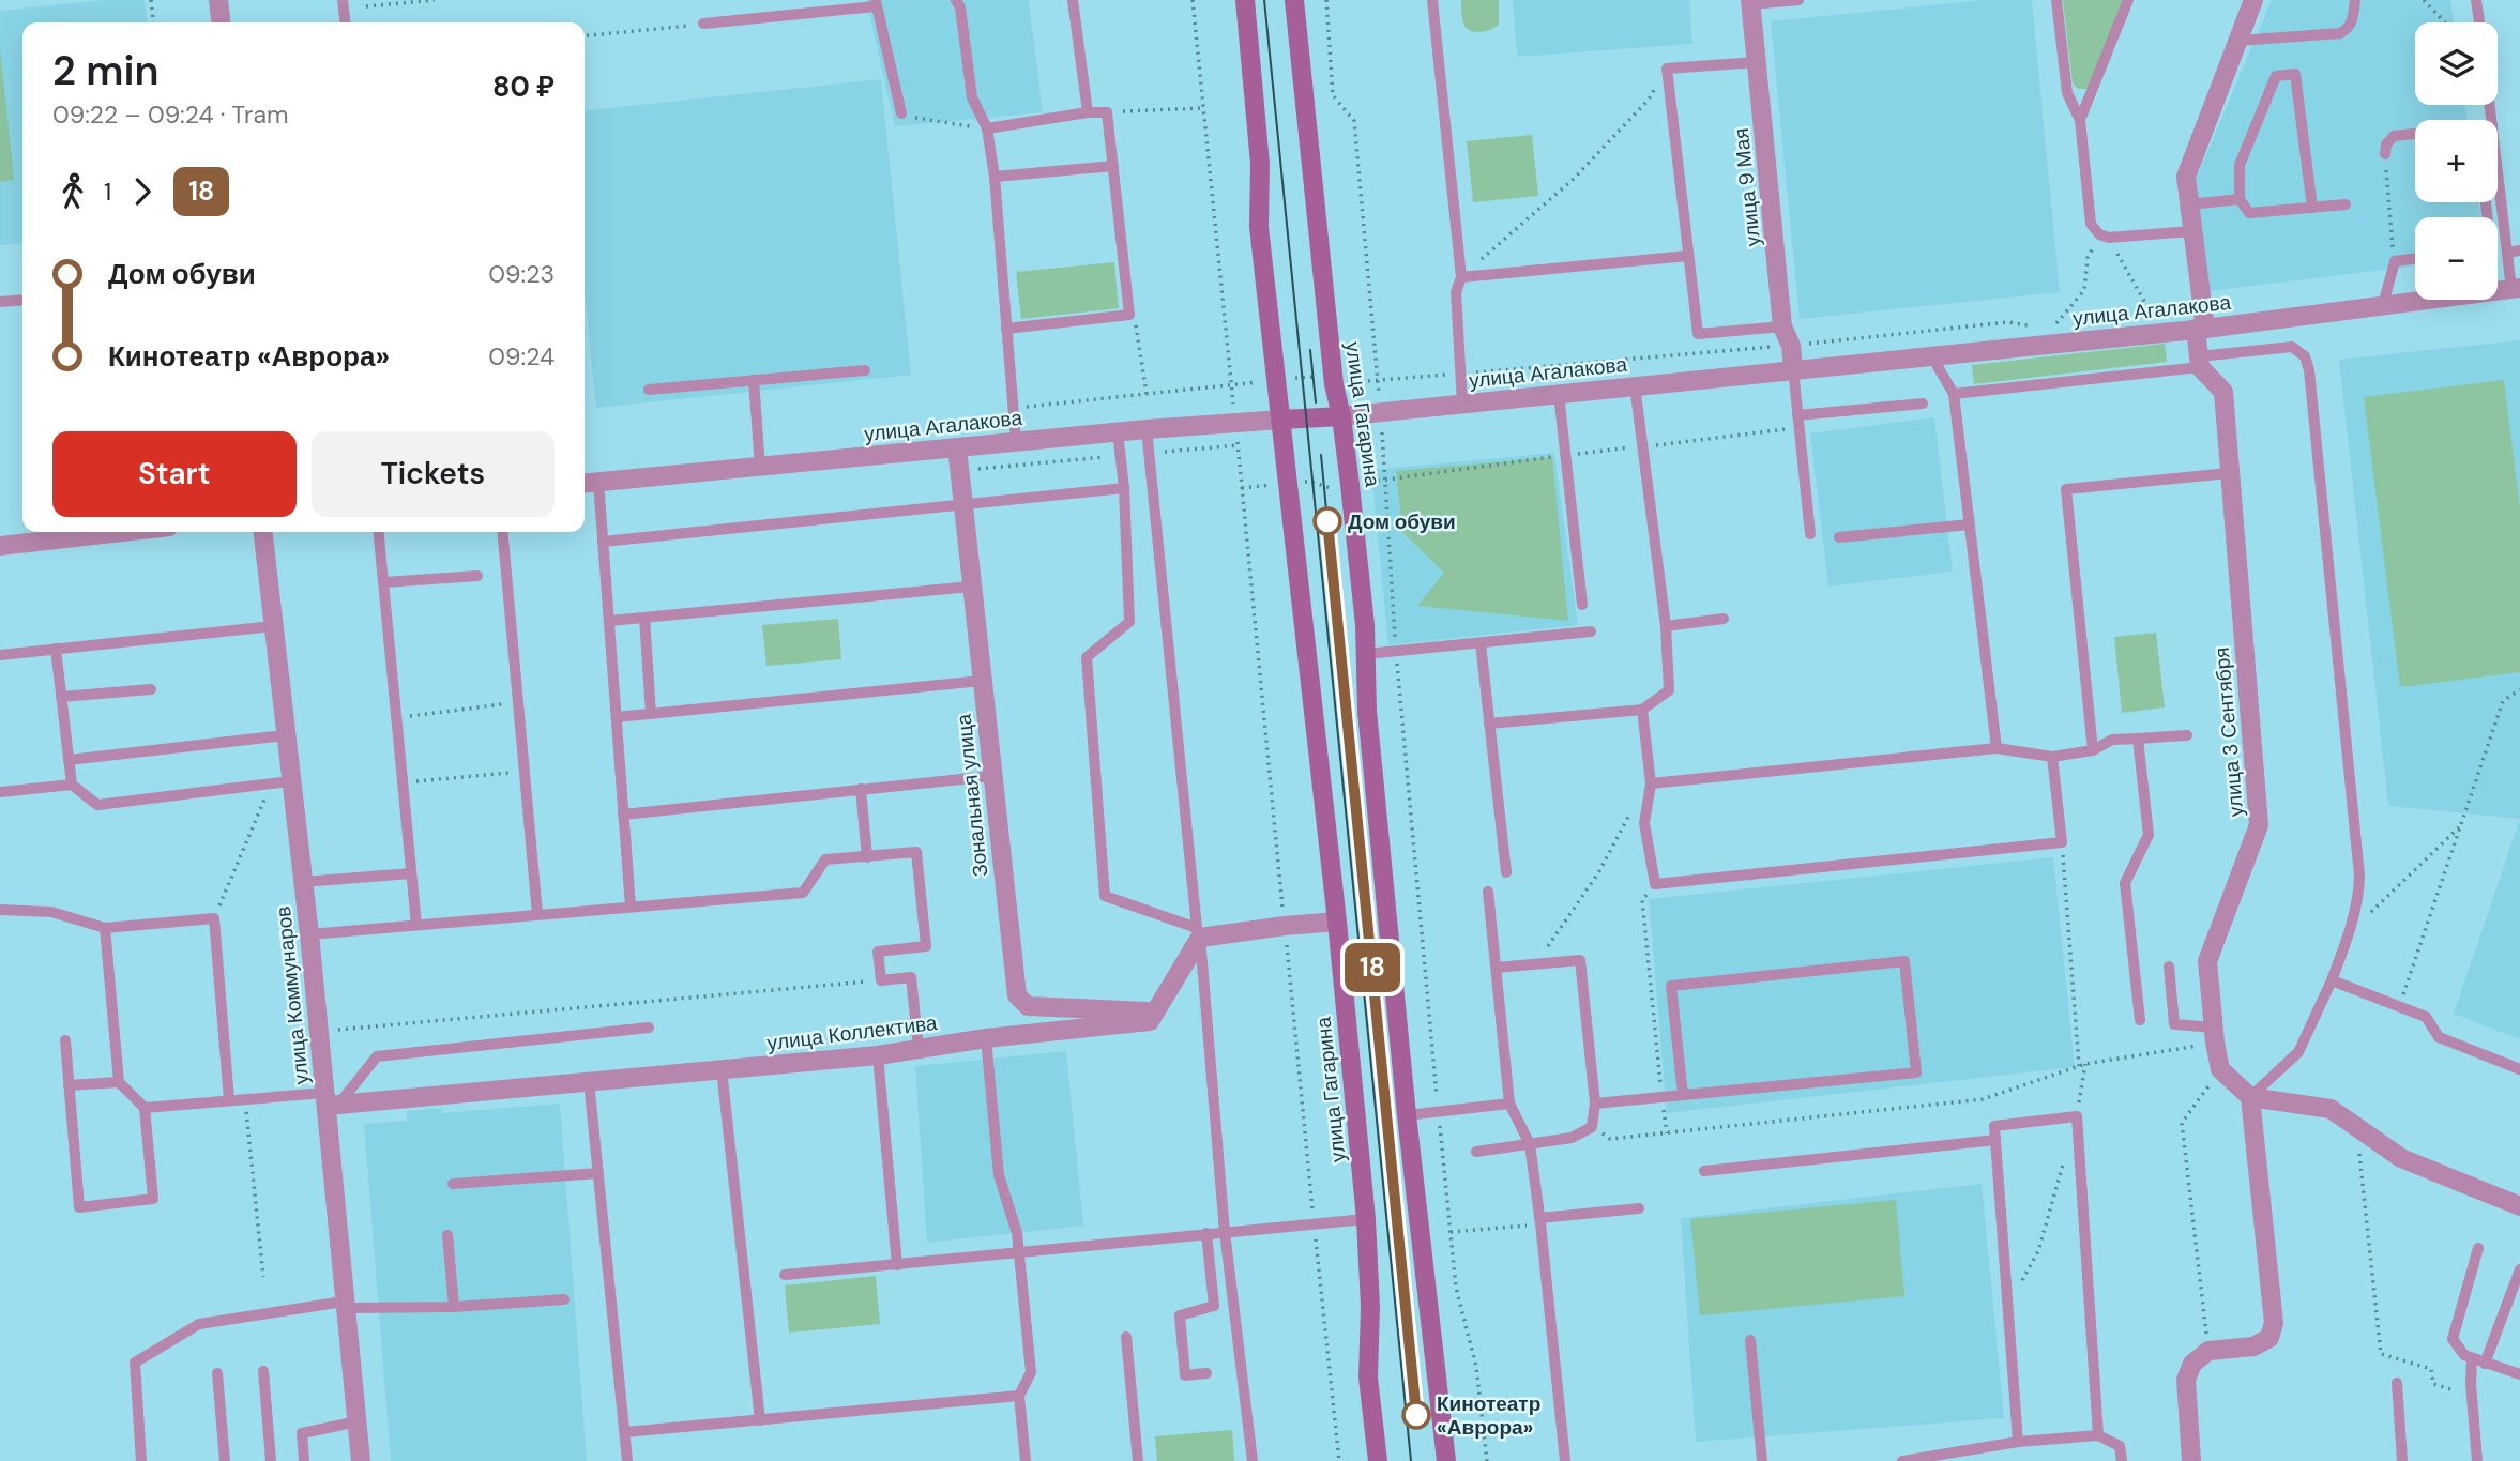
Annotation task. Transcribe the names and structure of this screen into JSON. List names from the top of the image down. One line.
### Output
{"streets":{"main road":["улица Агалакова","улица Гагарина"],"street":["улица 9 Мая","улица 3 Сентября","Зональная улица","улица Коммунаров","улица Коллектива"]},"crossings":[["улица 9 Мая","улица Агалакова"],["улица Агалакова","улица Гагарина"],["улица Агалакова","Зональная улица"],["Зональная улица","улица Коллектива"],["улица Коммунаров","улица Коллектива"]],"places":["Дом обуви","Кинотеатр «Аврора»"],"lines":["tram line 18"],"page":{"on_map":"18","map_buttons":["+","−"],"heading":["2 min","09:22 – 09:24 · Tram","80 ₽"],"legs":["1","18"],"list":[{"name":"Дом обуви","value":"09:23"},{"name":"Кинотеатр «Аврора»","value":"09:24"}],"buttons":["Start","Tickets"]}}
